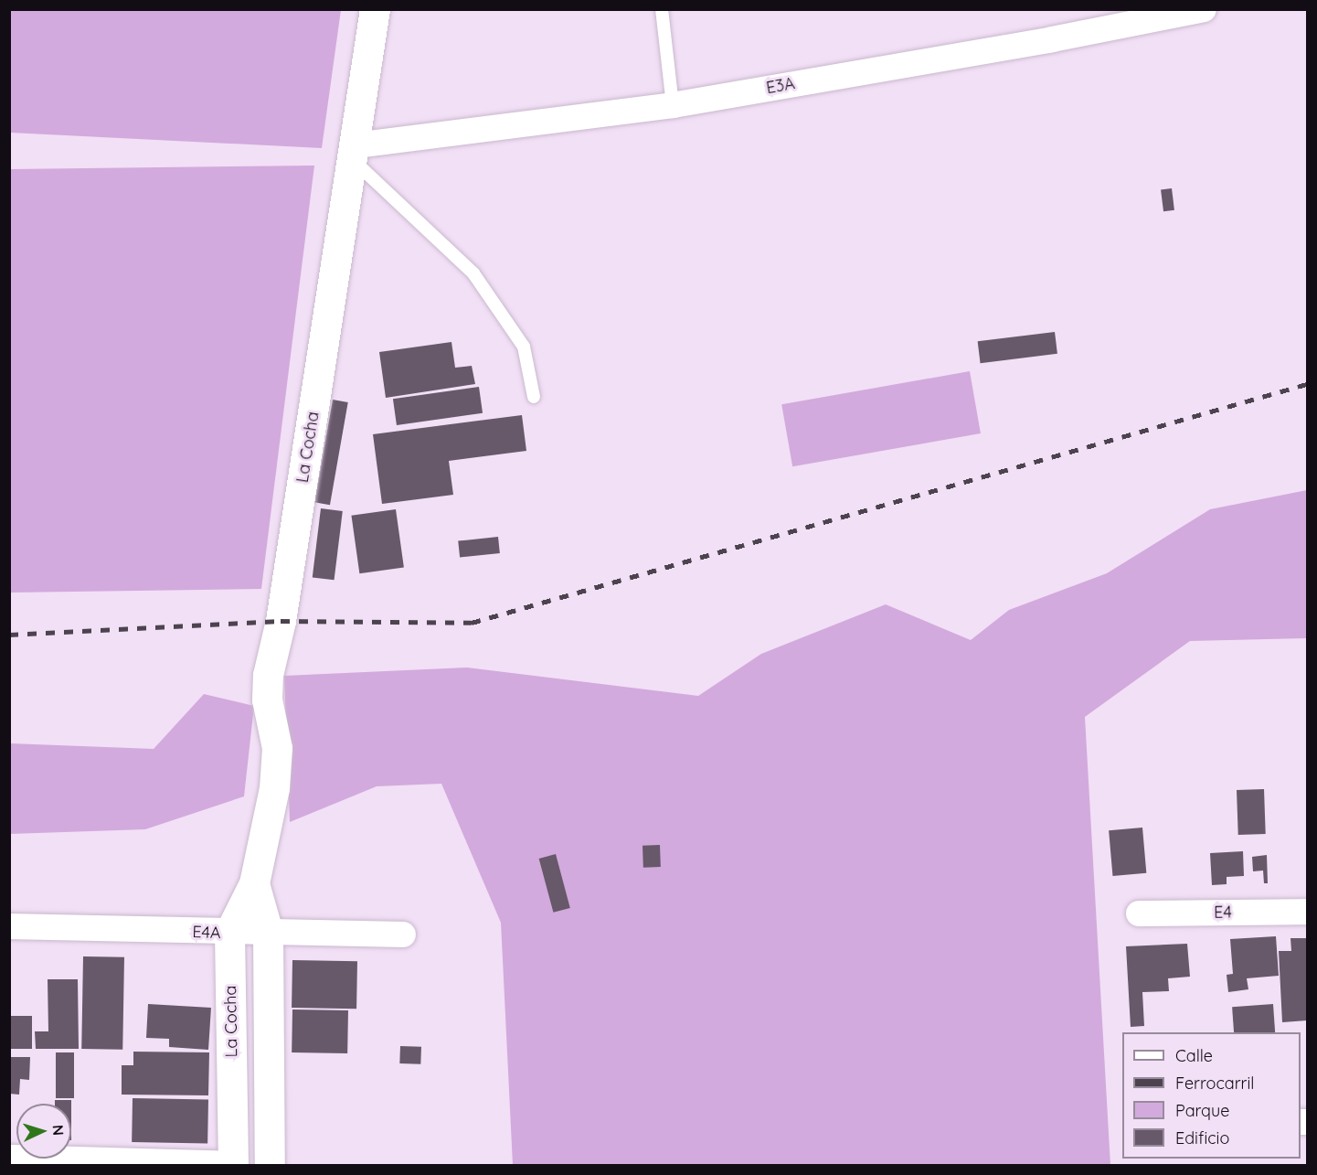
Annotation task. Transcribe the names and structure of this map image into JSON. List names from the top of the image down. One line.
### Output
{"streets":{"street":["E3A","La Cocha","E4","E4A"]},"crossings":[["E3A","La Cocha"],["La Cocha","E4A"]],"legend":["Calle","Ferrocarril","Parque","Edificio"],"north":"right"}
